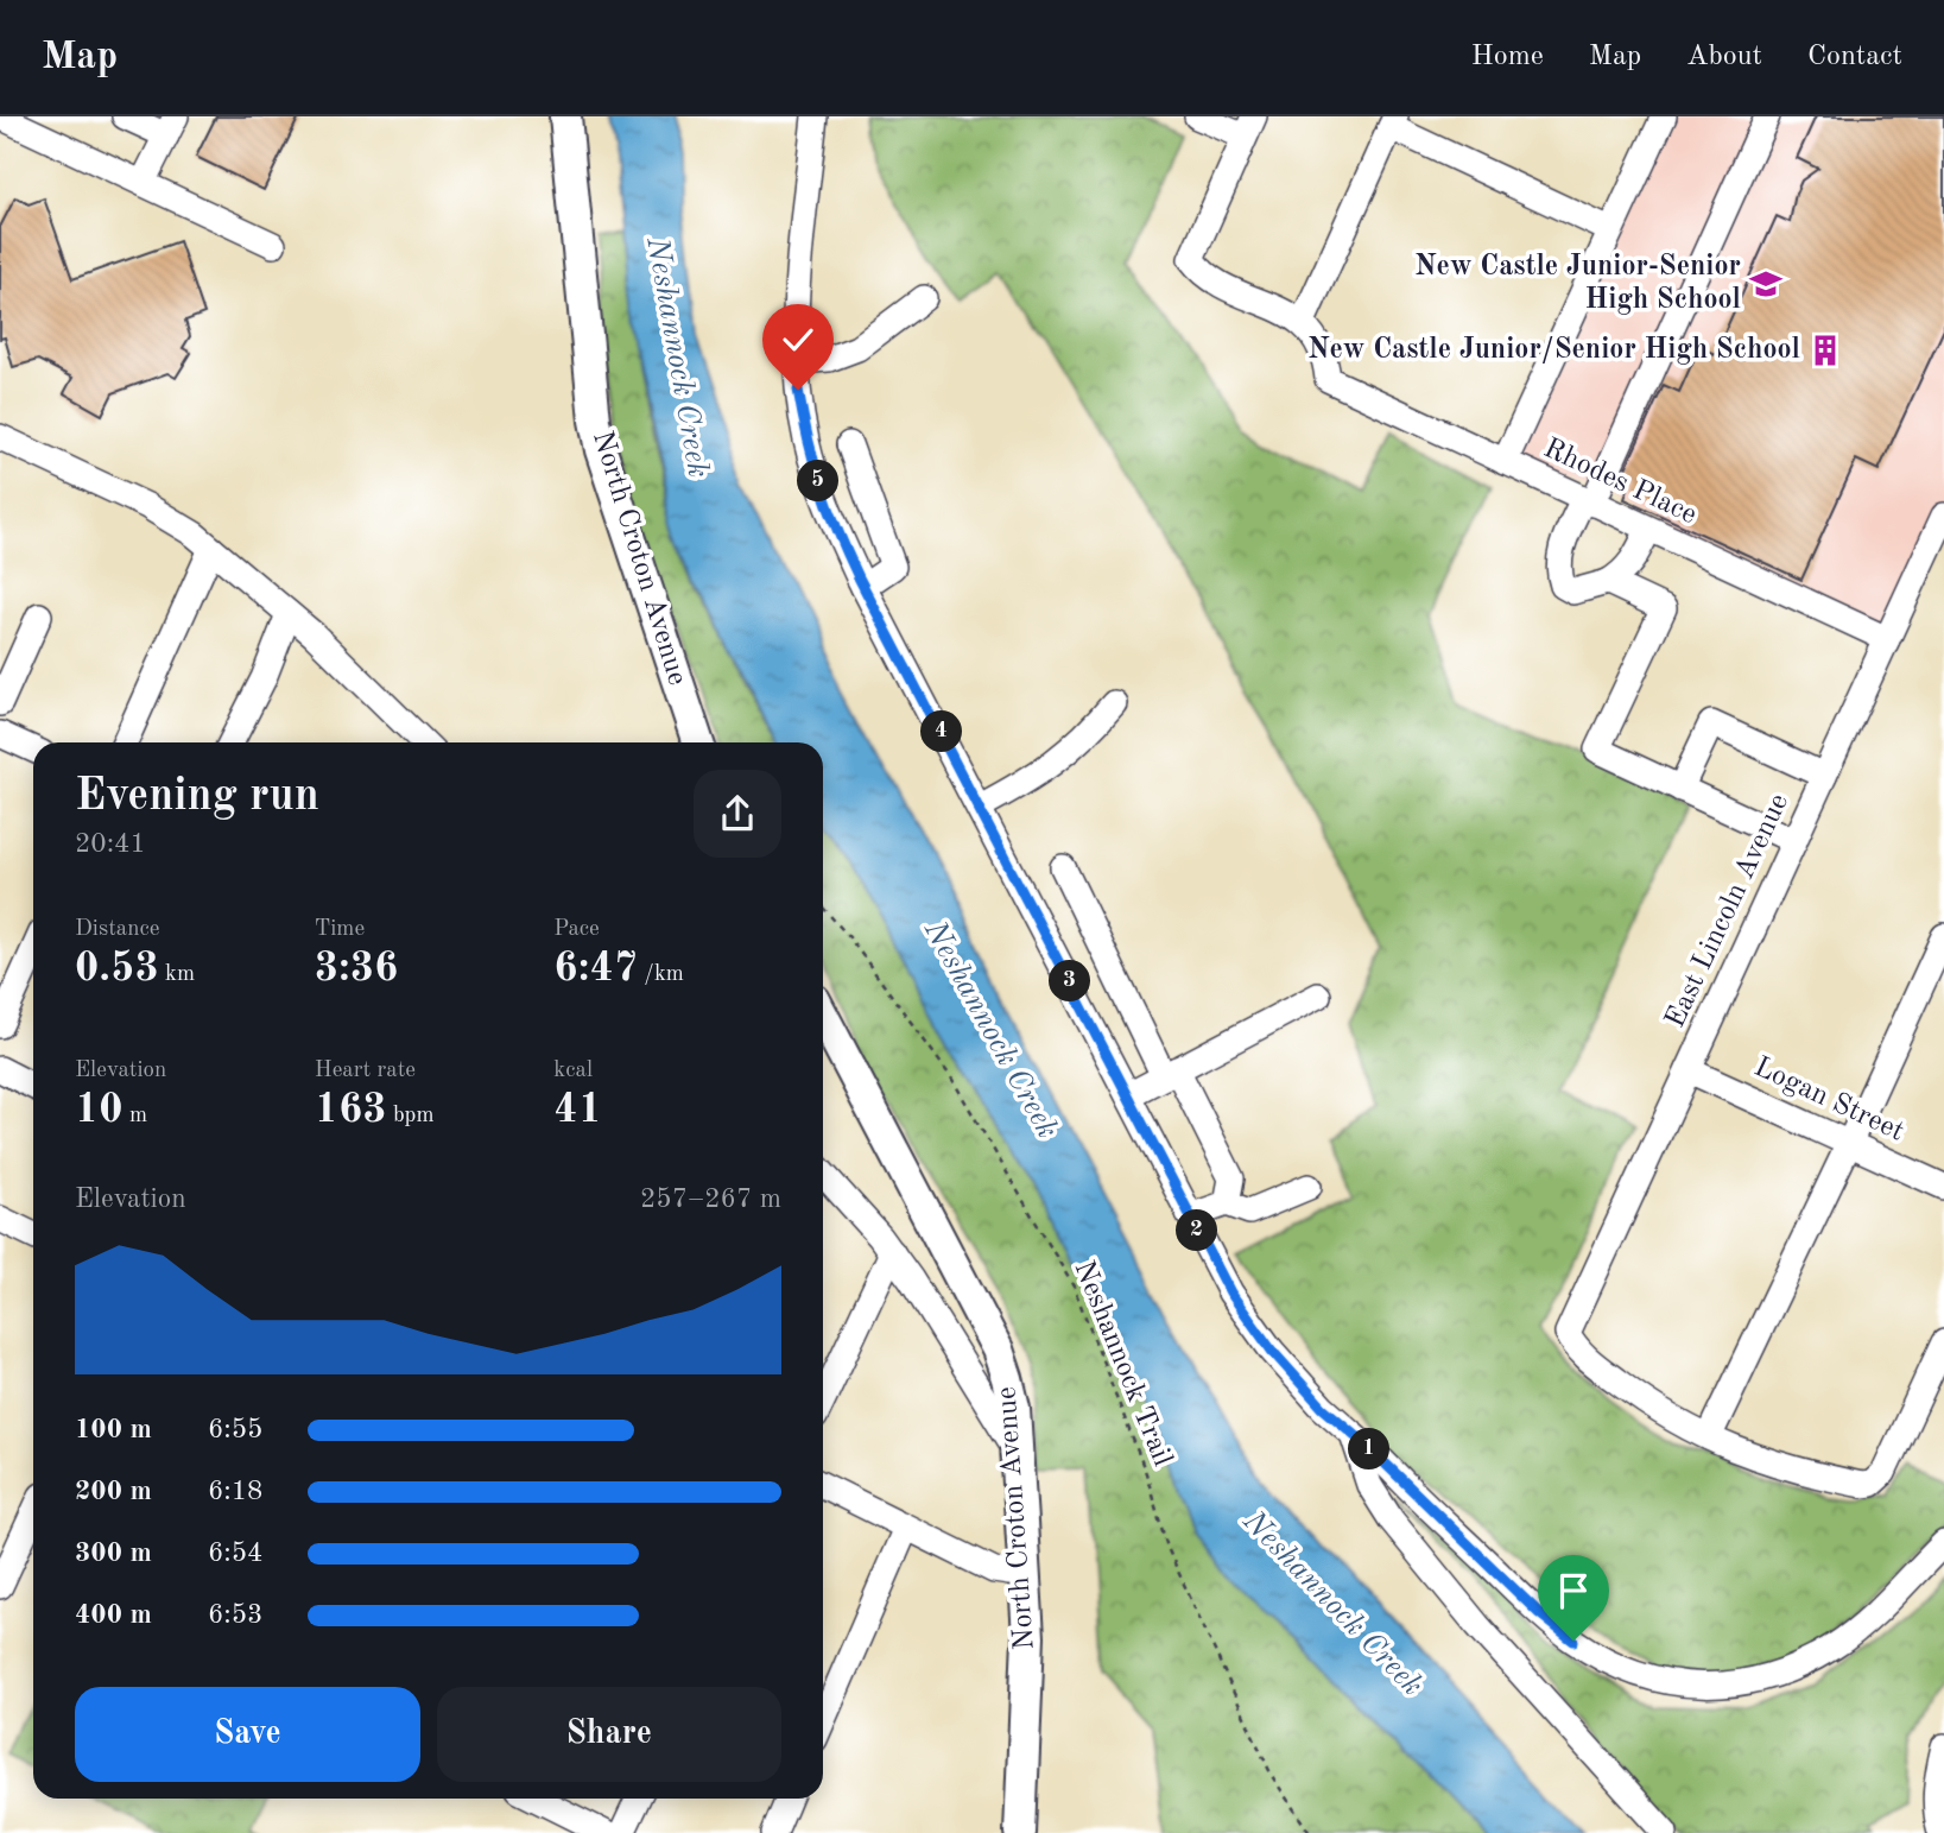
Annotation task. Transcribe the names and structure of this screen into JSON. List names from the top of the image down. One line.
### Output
{"streets":{"main road":["North Croton Avenue"],"street":["Rhodes Place","East Lincoln Avenue","Logan Street"],"path":["Neshannock Trail"]},"crossings":[["Rhodes Place","East Lincoln Avenue"],["East Lincoln Avenue","Logan Street"]],"water":["Neshannock Creek"],"places":{"school or university":["New Castle Junior-Senior High School"],"building":["New Castle Junior/Senior High School"]},"page":{"header":"Map","nav":["Home","Map","About","Contact"],"pins":["5","4","3","2","1"],"heading":["Evening run","20:41"],"stats":[["Distance","0.53 km"],["Time","3:36"],["Pace","6:47 /km"],["Elevation","10 m"],["Heart rate","163 bpm"],["kcal","41"]],"chart":["Elevation","257–267 m"],"list":[{"name":"100 m","note":"6:55"},{"name":"200 m","note":"6:18"},{"name":"300 m","note":"6:54"},{"name":"400 m","note":"6:53"}],"buttons":["Save","Share"]}}
